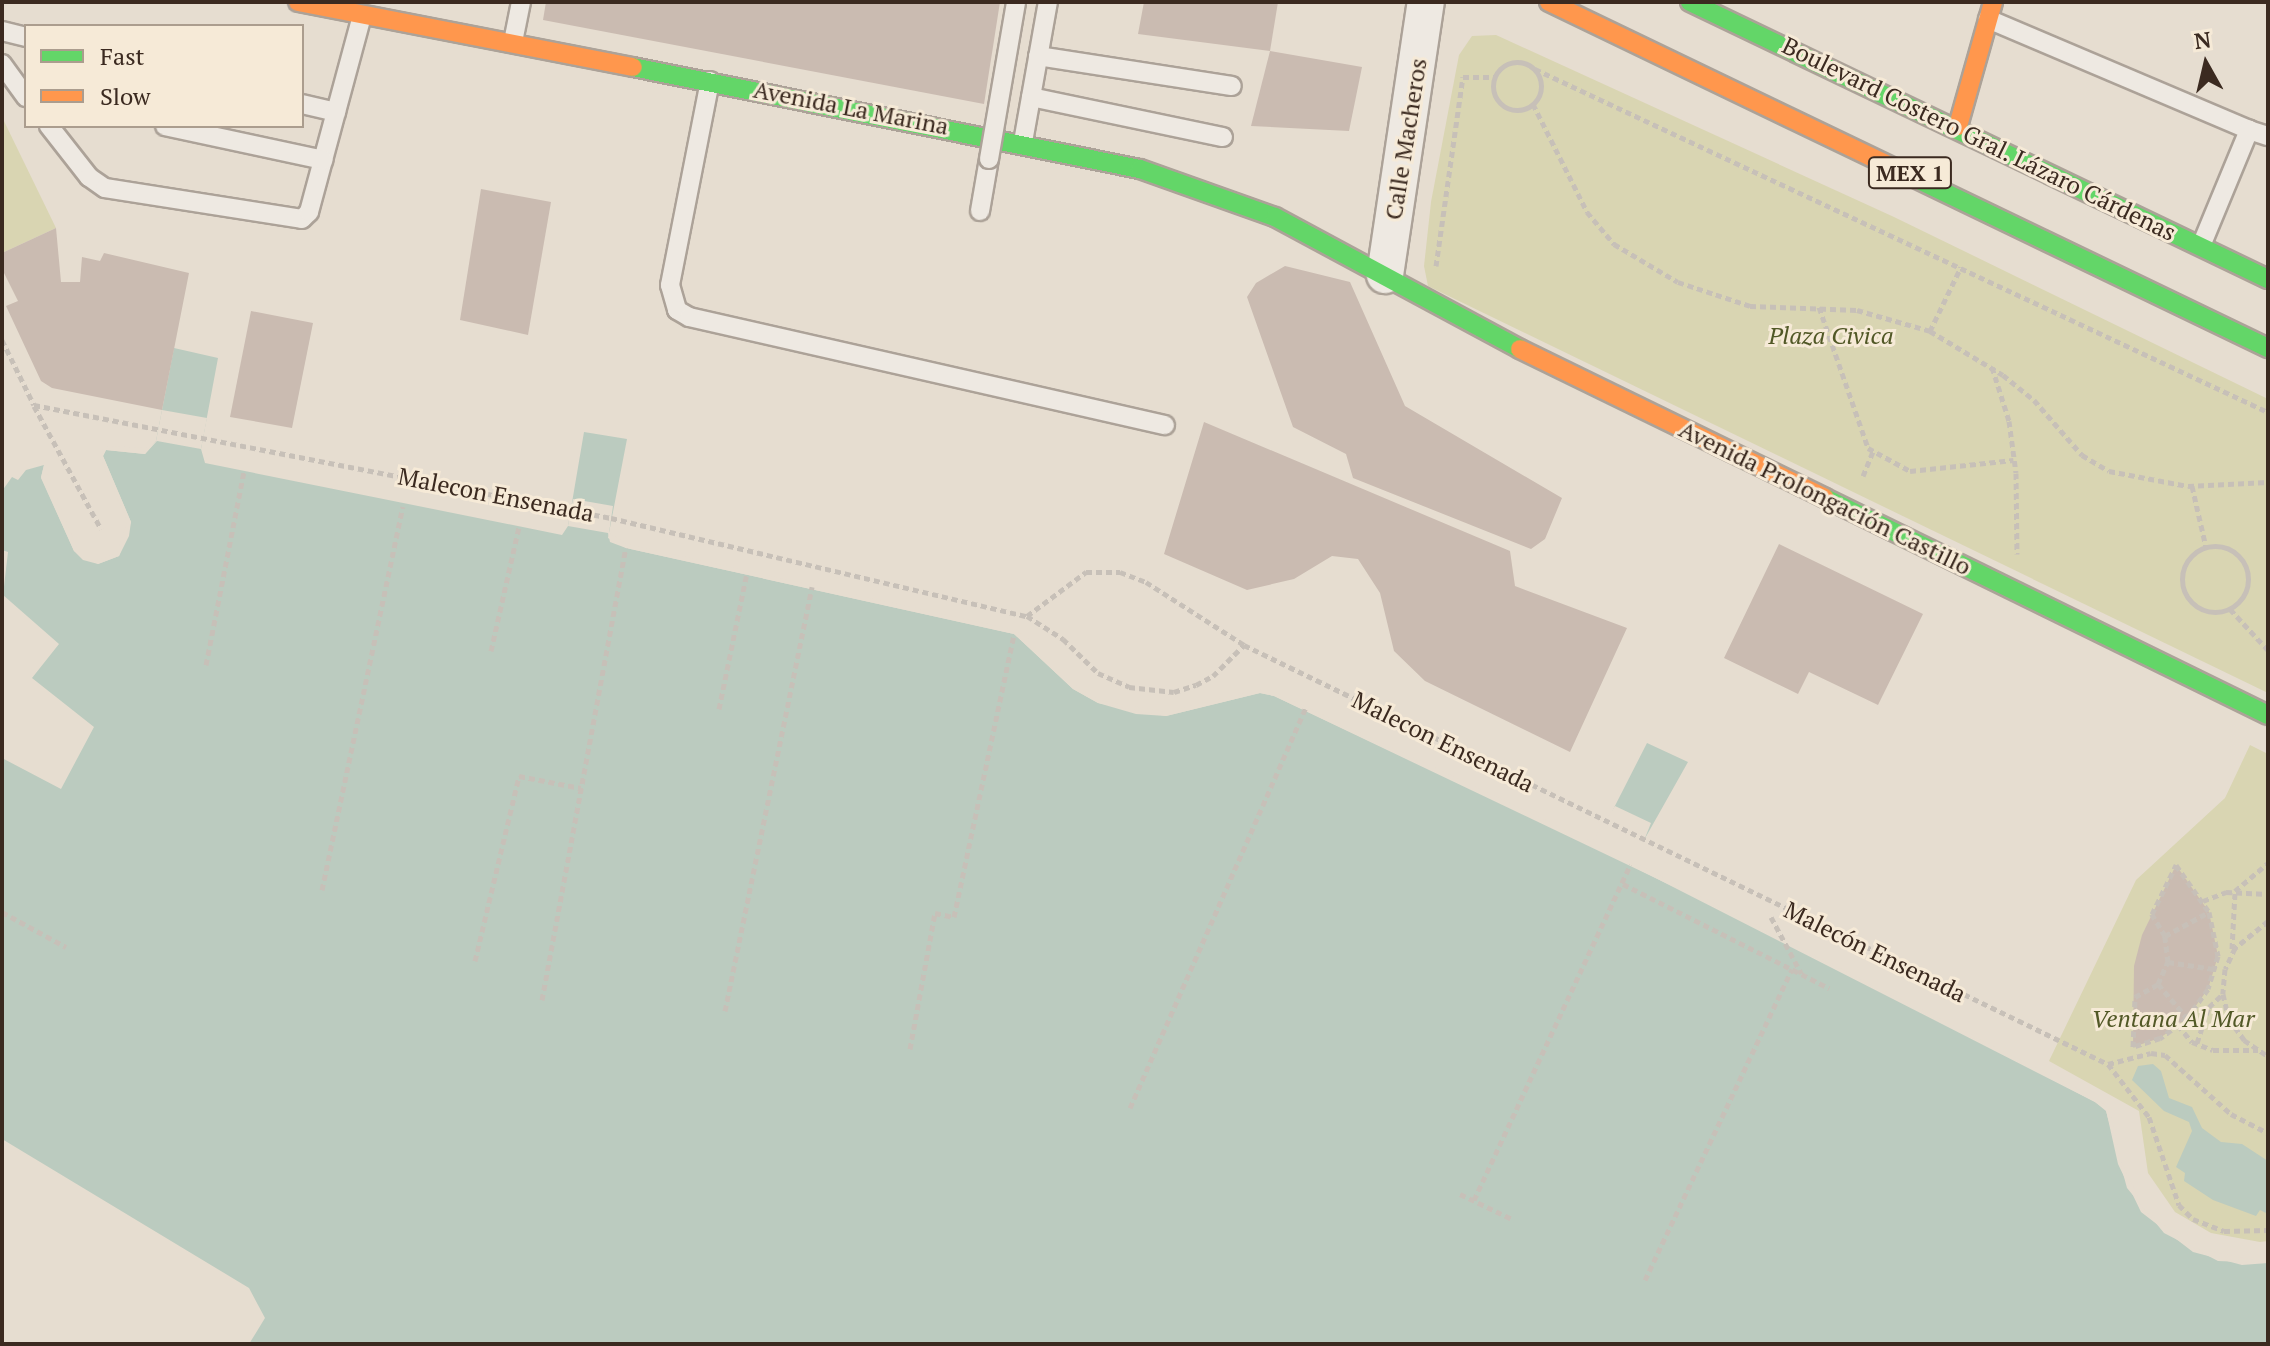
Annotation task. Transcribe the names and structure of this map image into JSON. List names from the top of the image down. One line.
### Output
{"streets":{"main road":["Avenida La Marina","Boulevard Costero Gral. Lázaro Cárdenas","MEX 1","Avenida Prolongación Castillo"],"street":["Calle Macheros"],"path":["Malecon Ensenada","Malecón Ensenada"]},"crossings":[["Avenida La Marina","Calle Macheros"],["Avenida La Marina","Avenida Prolongación Castillo"],["Calle Macheros","Avenida Prolongación Castillo"],["Malecon Ensenada","Malecón Ensenada"]],"parks":["Plaza Civica","Ventana Al Mar"],"legend":["Fast","Slow"],"north":"top"}
